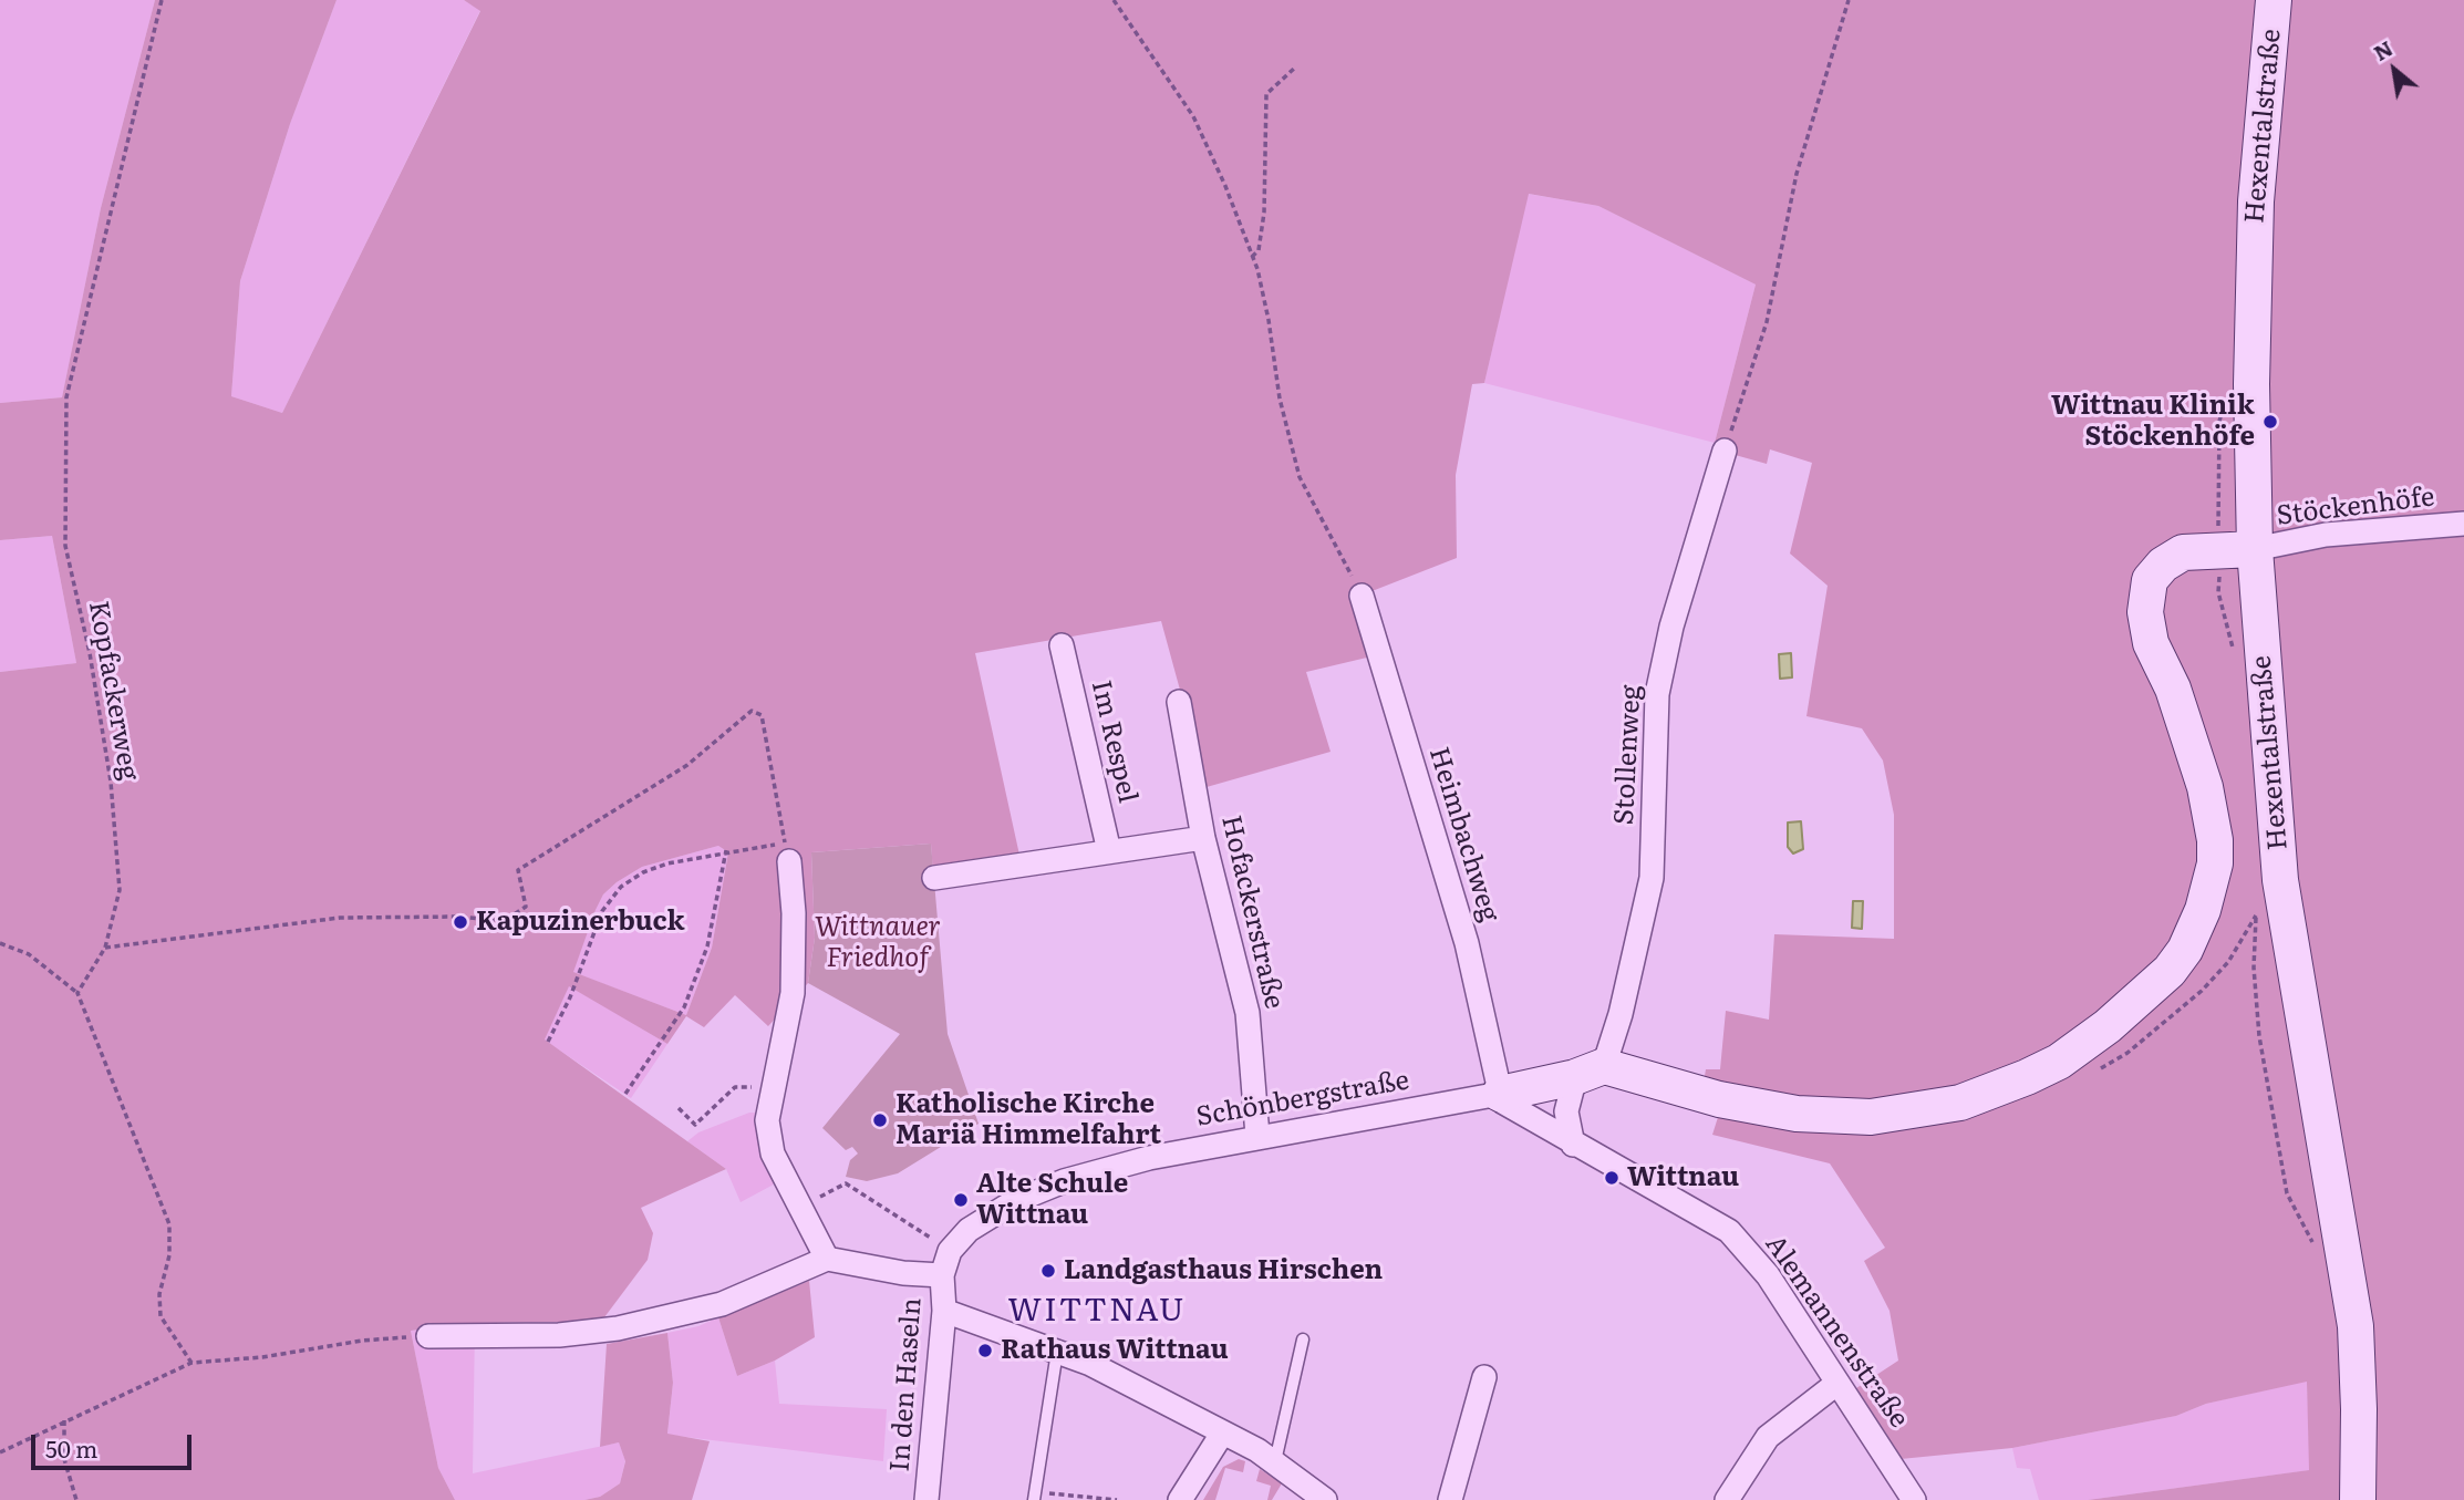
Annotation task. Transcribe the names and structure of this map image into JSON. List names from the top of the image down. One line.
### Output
{"streets":{"main road":["Hexentalstraße"],"street":["Stöckenhöfe","Im Respel","Stollenweg","Heimbachweg","Hofackerstraße","Schönbergstraße","Alemannenstraße","In den Haseln"],"path":["Kopfackerweg"]},"crossings":[["Hexentalstraße","Stöckenhöfe"],["Heimbachweg","Schönbergstraße"],["Heimbachweg","Alemannenstraße"],["Hofackerstraße","Schönbergstraße"],["Schönbergstraße","Alemannenstraße"],["Schönbergstraße","In den Haseln"]],"districts":["WITTNAU"],"parks":["Wittnauer Friedhof"],"places":["Wittnau Klinik Stöckenhöfe","Kapuzinerbuck","Katholische Kirche Mariä Himmelfahrt","Wittnau","Alte Schule Wittnau","Landgasthaus Hirschen","Rathaus Wittnau"],"scale_bar":"50 m","north":"top left"}
